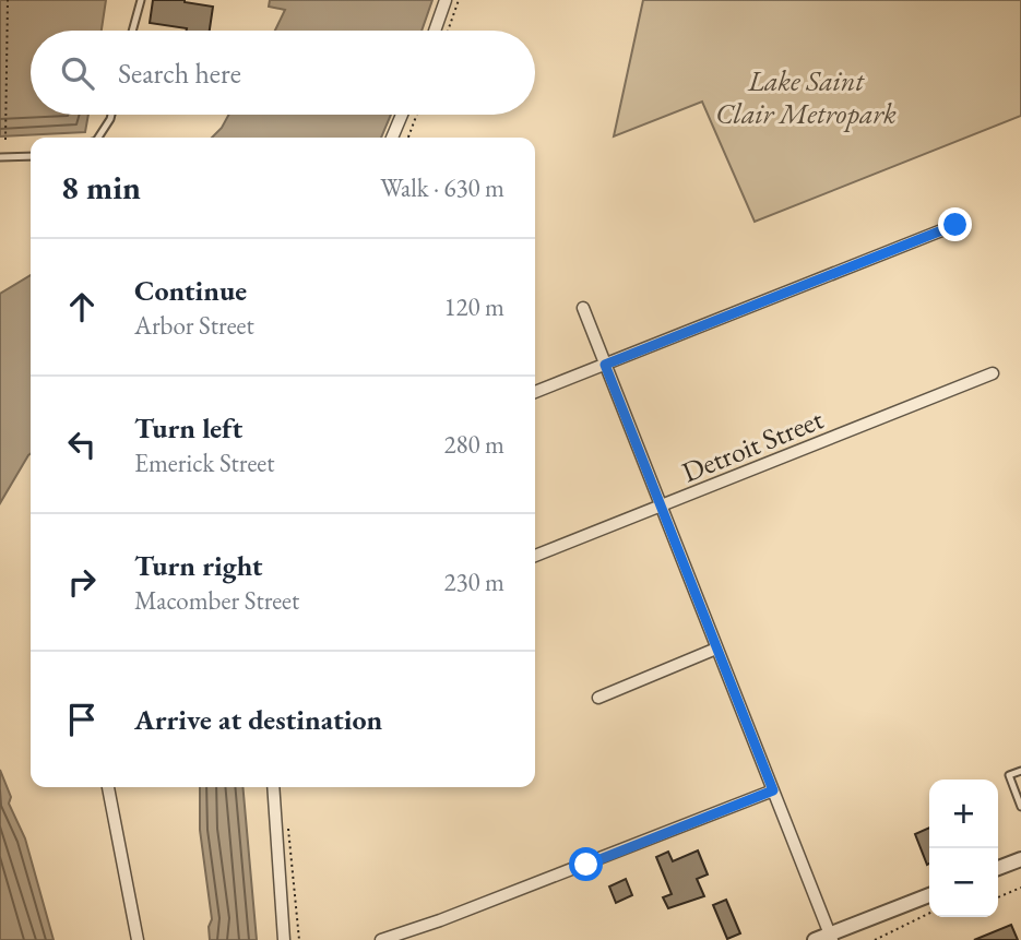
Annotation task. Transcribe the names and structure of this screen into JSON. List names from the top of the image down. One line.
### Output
{"streets":{"street":["Detroit Street"]},"parks":["Lake Saint Clair Metropark"],"page":{"search":"Search here","heading":["8 min","Walk · 630 m"],"list":[["Continue","Arbor Street","120 m"],["Turn left","Emerick Street","280 m"],["Turn right","Macomber Street","230 m"],"Arrive at destination"],"map_buttons":["+","−"]}}
